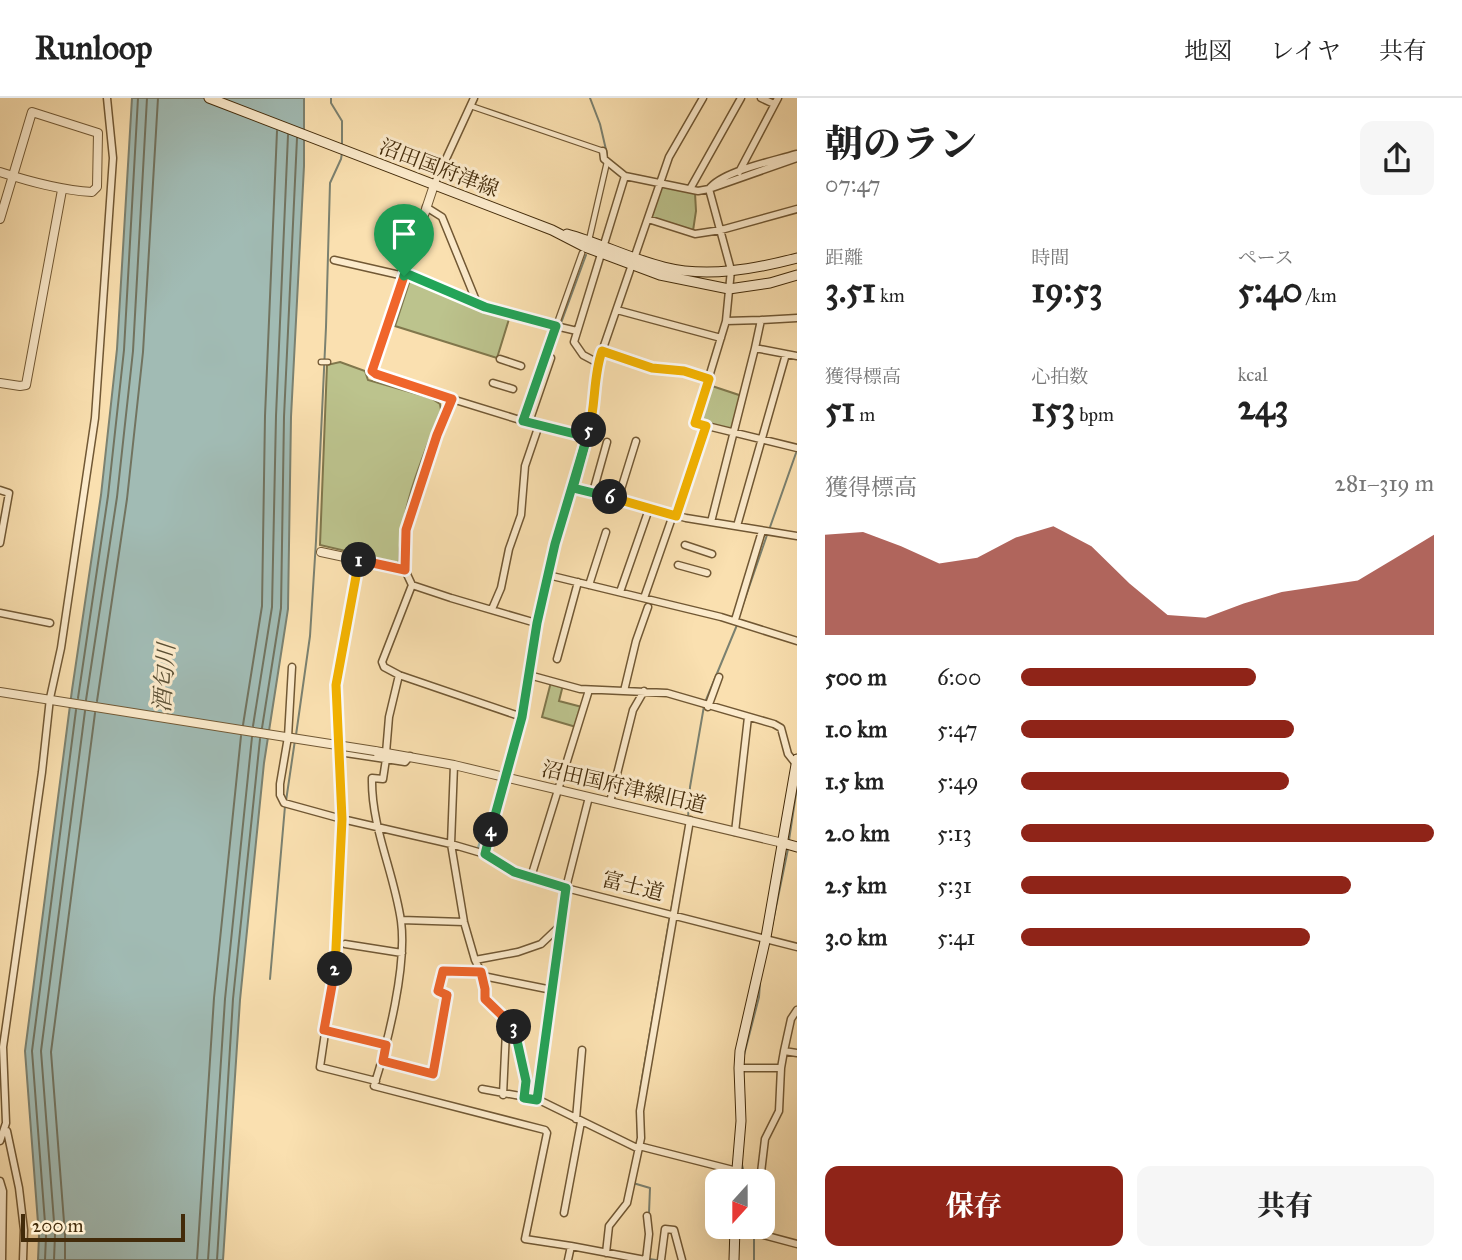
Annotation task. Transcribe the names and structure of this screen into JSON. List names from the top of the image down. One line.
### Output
{"streets":{"main road":["沼田国府津線"],"street":["沼田国府津線旧道","富士道"]},"crossings":[["沼田国府津線旧道","富士道"]],"water":["酒匂川"],"scale_bar":"200 m","north":"bottom","page":{"header":"Runloop","nav":["地図","レイヤ","共有"],"heading":["朝のラン","07:47"],"stats":[["距離","3.51 km"],["時間","19:53"],["ペース","5:40 /km"],["獲得標高","51 m"],["心拍数","153 bpm"],["kcal","243"]],"pins":["5","6","1","4","2","3"],"chart":["獲得標高","281–319 m"],"list":[{"name":"500 m","note":"6:00"},{"name":"1.0 km","note":"5:47"},{"name":"1.5 km","note":"5:49"},{"name":"2.0 km","note":"5:13"},{"name":"2.5 km","note":"5:31"},{"name":"3.0 km","note":"5:41"}],"buttons":["保存","共有"],"scale":"200 m"}}
